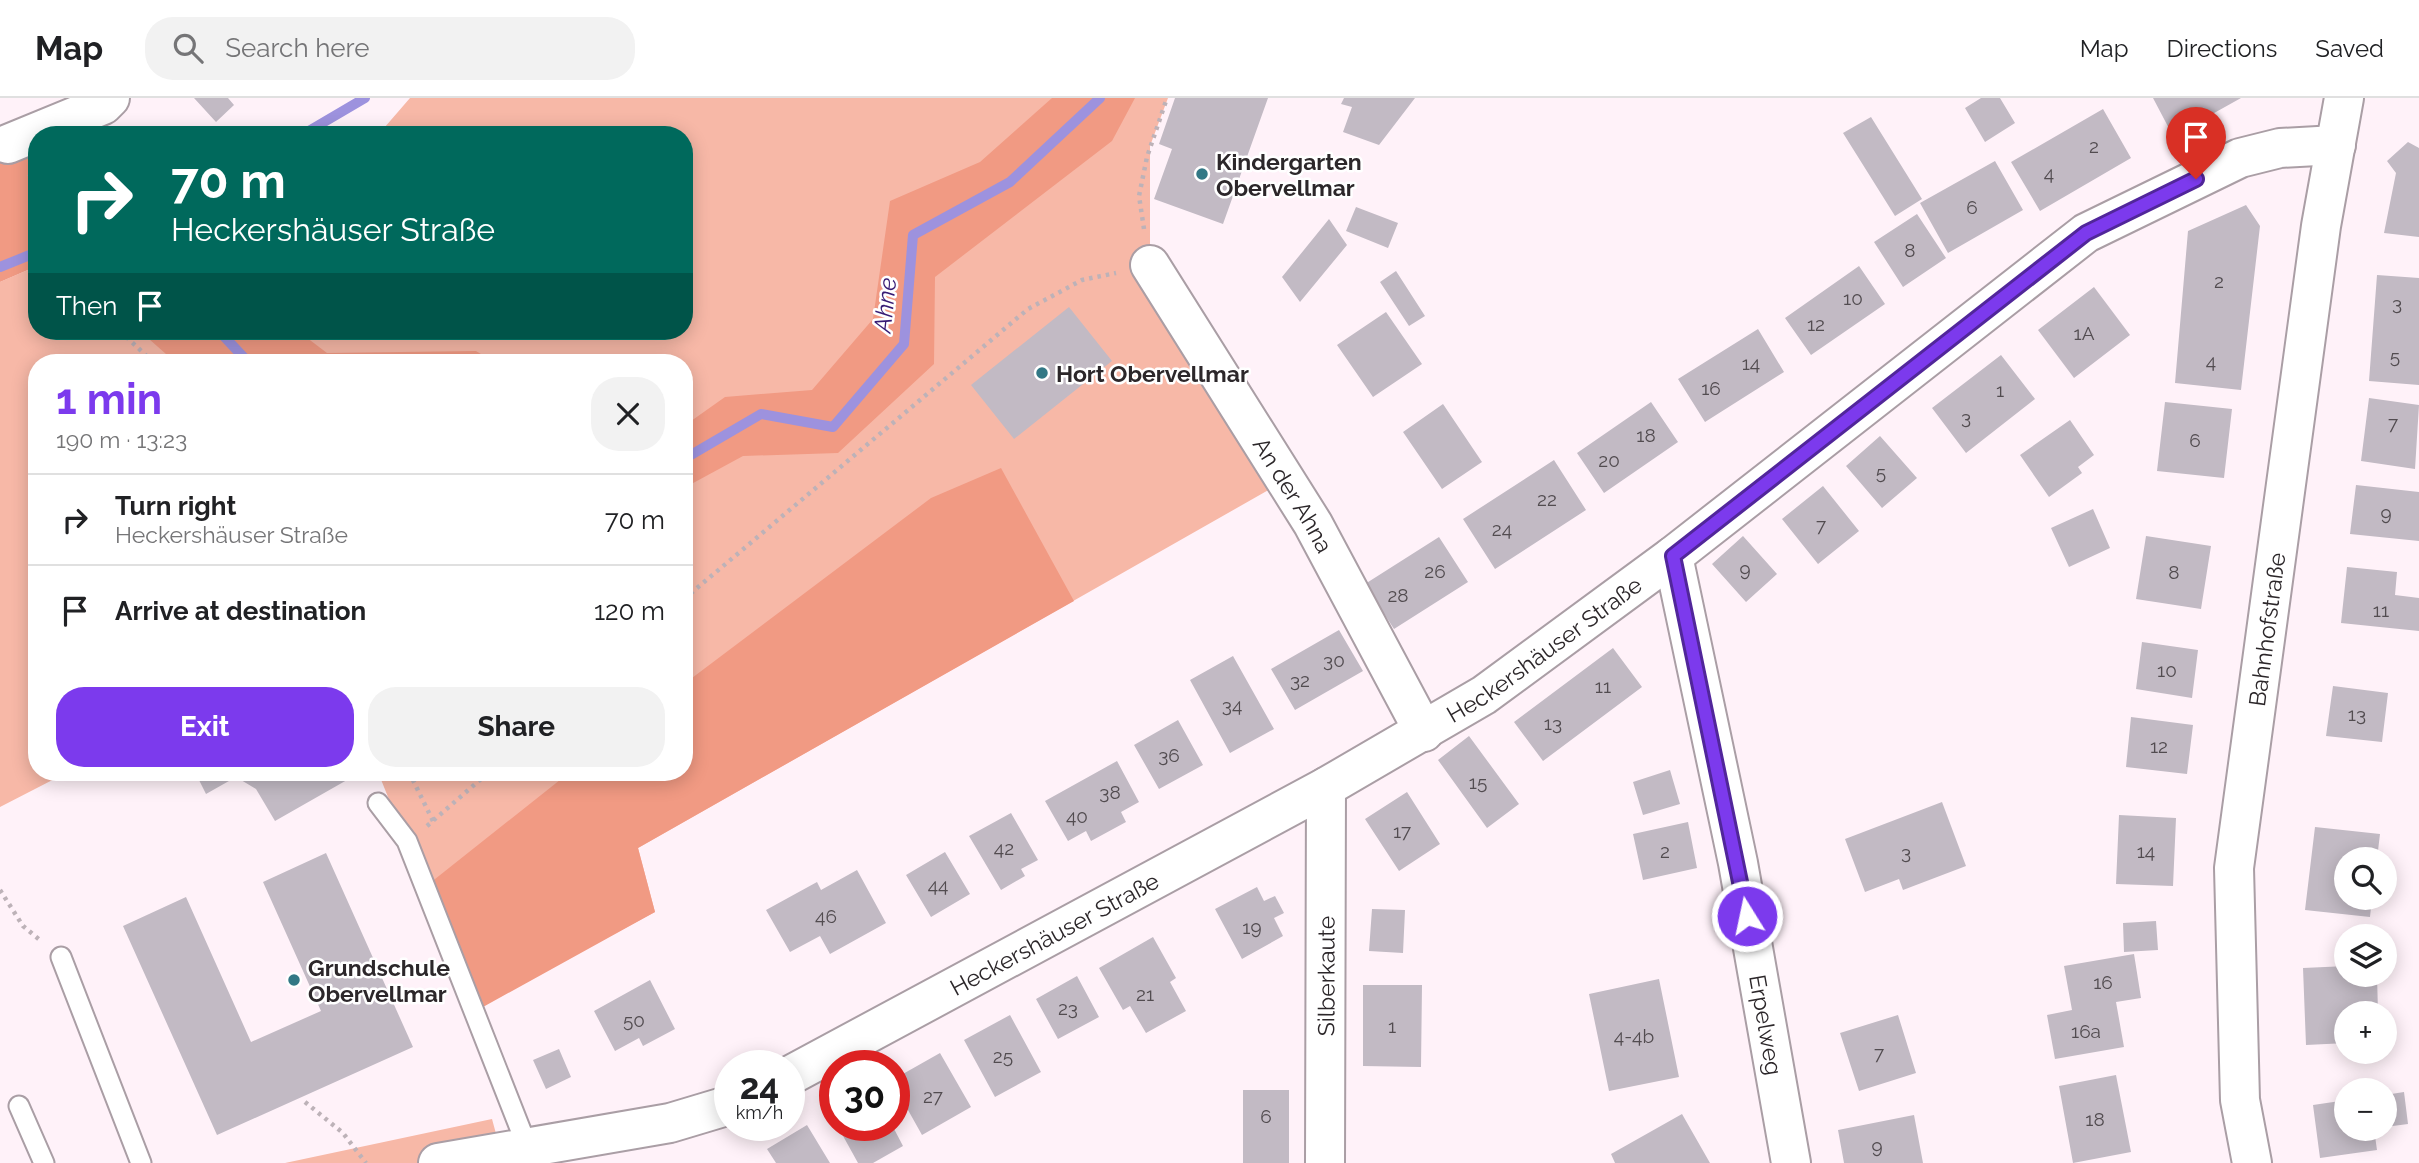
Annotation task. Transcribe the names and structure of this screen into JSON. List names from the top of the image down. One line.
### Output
{"streets":{"street":["An der Ahna","Bahnhofstraße","Heckershäuser Straße","Silberkaute","Erpelweg"]},"crossings":[["An der Ahna","Heckershäuser Straße"],["Bahnhofstraße","Heckershäuser Straße"],["Heckershäuser Straße","Silberkaute"],["Heckershäuser Straße","Erpelweg"]],"water":["Ahne"],"places":["Kindergarten Obervellmar","Hort Obervellmar","Grundschule Obervellmar"],"house_numbers":["2","4","6","8","2","10","3","12","1A","5","4","14","16","1","3","7","18","6","20","5","22","9","7","24","9","26","8","28","11","30","10","32","11","34","13","13","12","36","15","38","40","17","42","2","14","3","44","46","19","16","21","23","50","1","16a","4-4b","7","25","27","6","18","9"],"page":{"header":"Map","search":"Search here","nav":["Map","Directions","Saved"],"turn":["70 m","Heckershäuser Straße"],"then":"Then","heading":["1 min","190 m · 13:23"],"list":[{"name":"Turn right","note":"Heckershäuser Straße","value":"70 m"},{"name":"Arrive at destination","value":"120 m"}],"buttons":["Exit","Share"],"map_buttons":["+","−"],"speed":"24 km/h","limit":"30"}}
